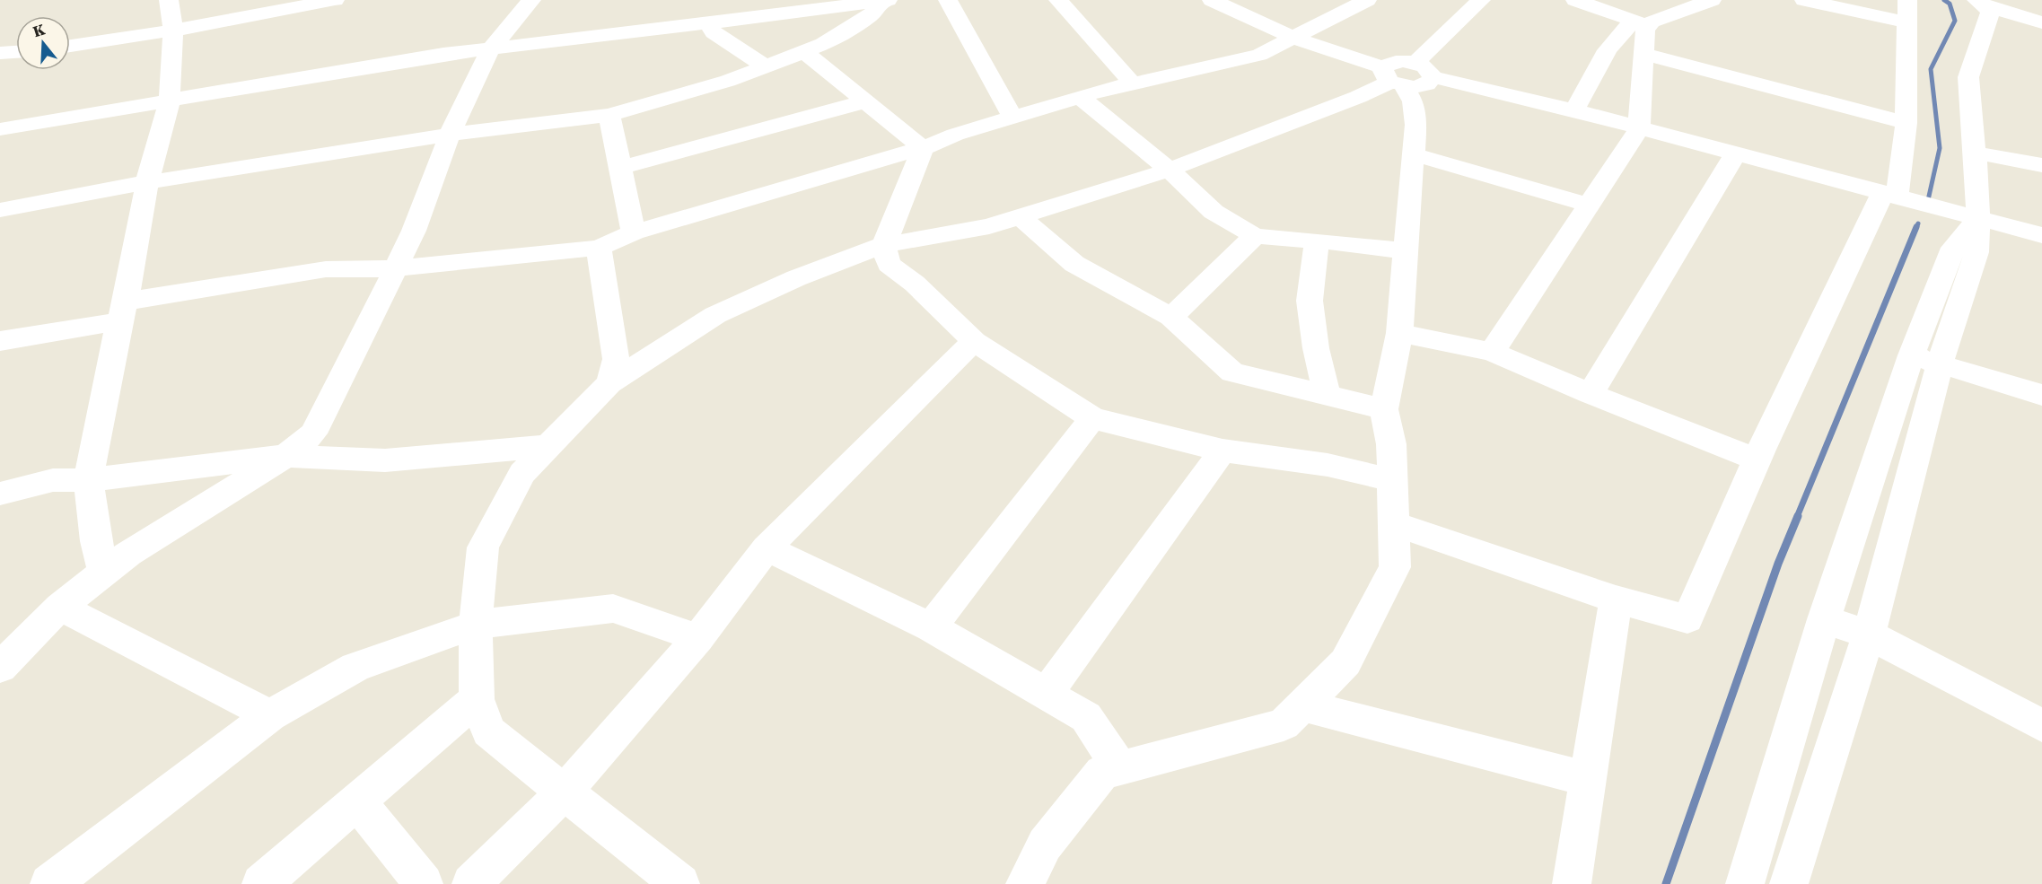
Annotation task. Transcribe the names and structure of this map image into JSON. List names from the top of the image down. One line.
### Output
{"north":"top"}
